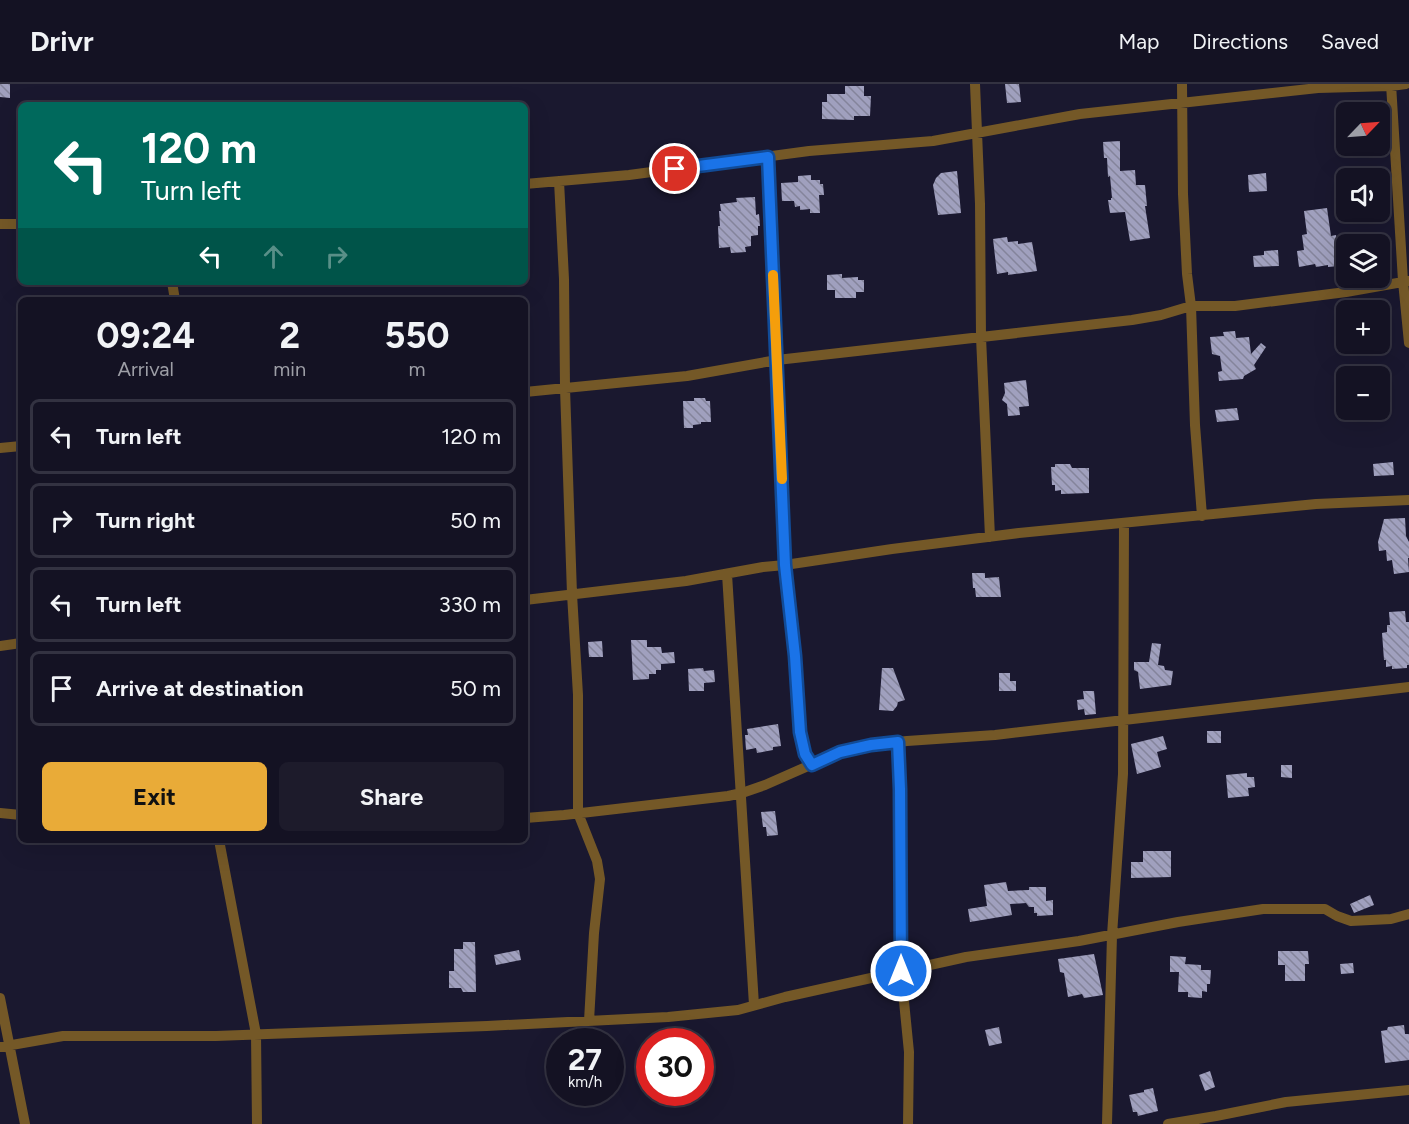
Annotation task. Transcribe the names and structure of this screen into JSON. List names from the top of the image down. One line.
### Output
{"north":"top right","page":{"header":"Drivr","nav":["Map","Directions","Saved"],"map_buttons":["+","−"],"turn":["120 m","Turn left"],"eta":["09:24","Arrival","2","min","550","m"],"list":[{"name":"Turn left","value":"120 m"},{"name":"Turn right","value":"50 m"},{"name":"Turn left","value":"330 m"},{"name":"Arrive at destination","value":"50 m"}],"buttons":["Exit","Share"],"speed":"27 km/h","limit":"30"}}
